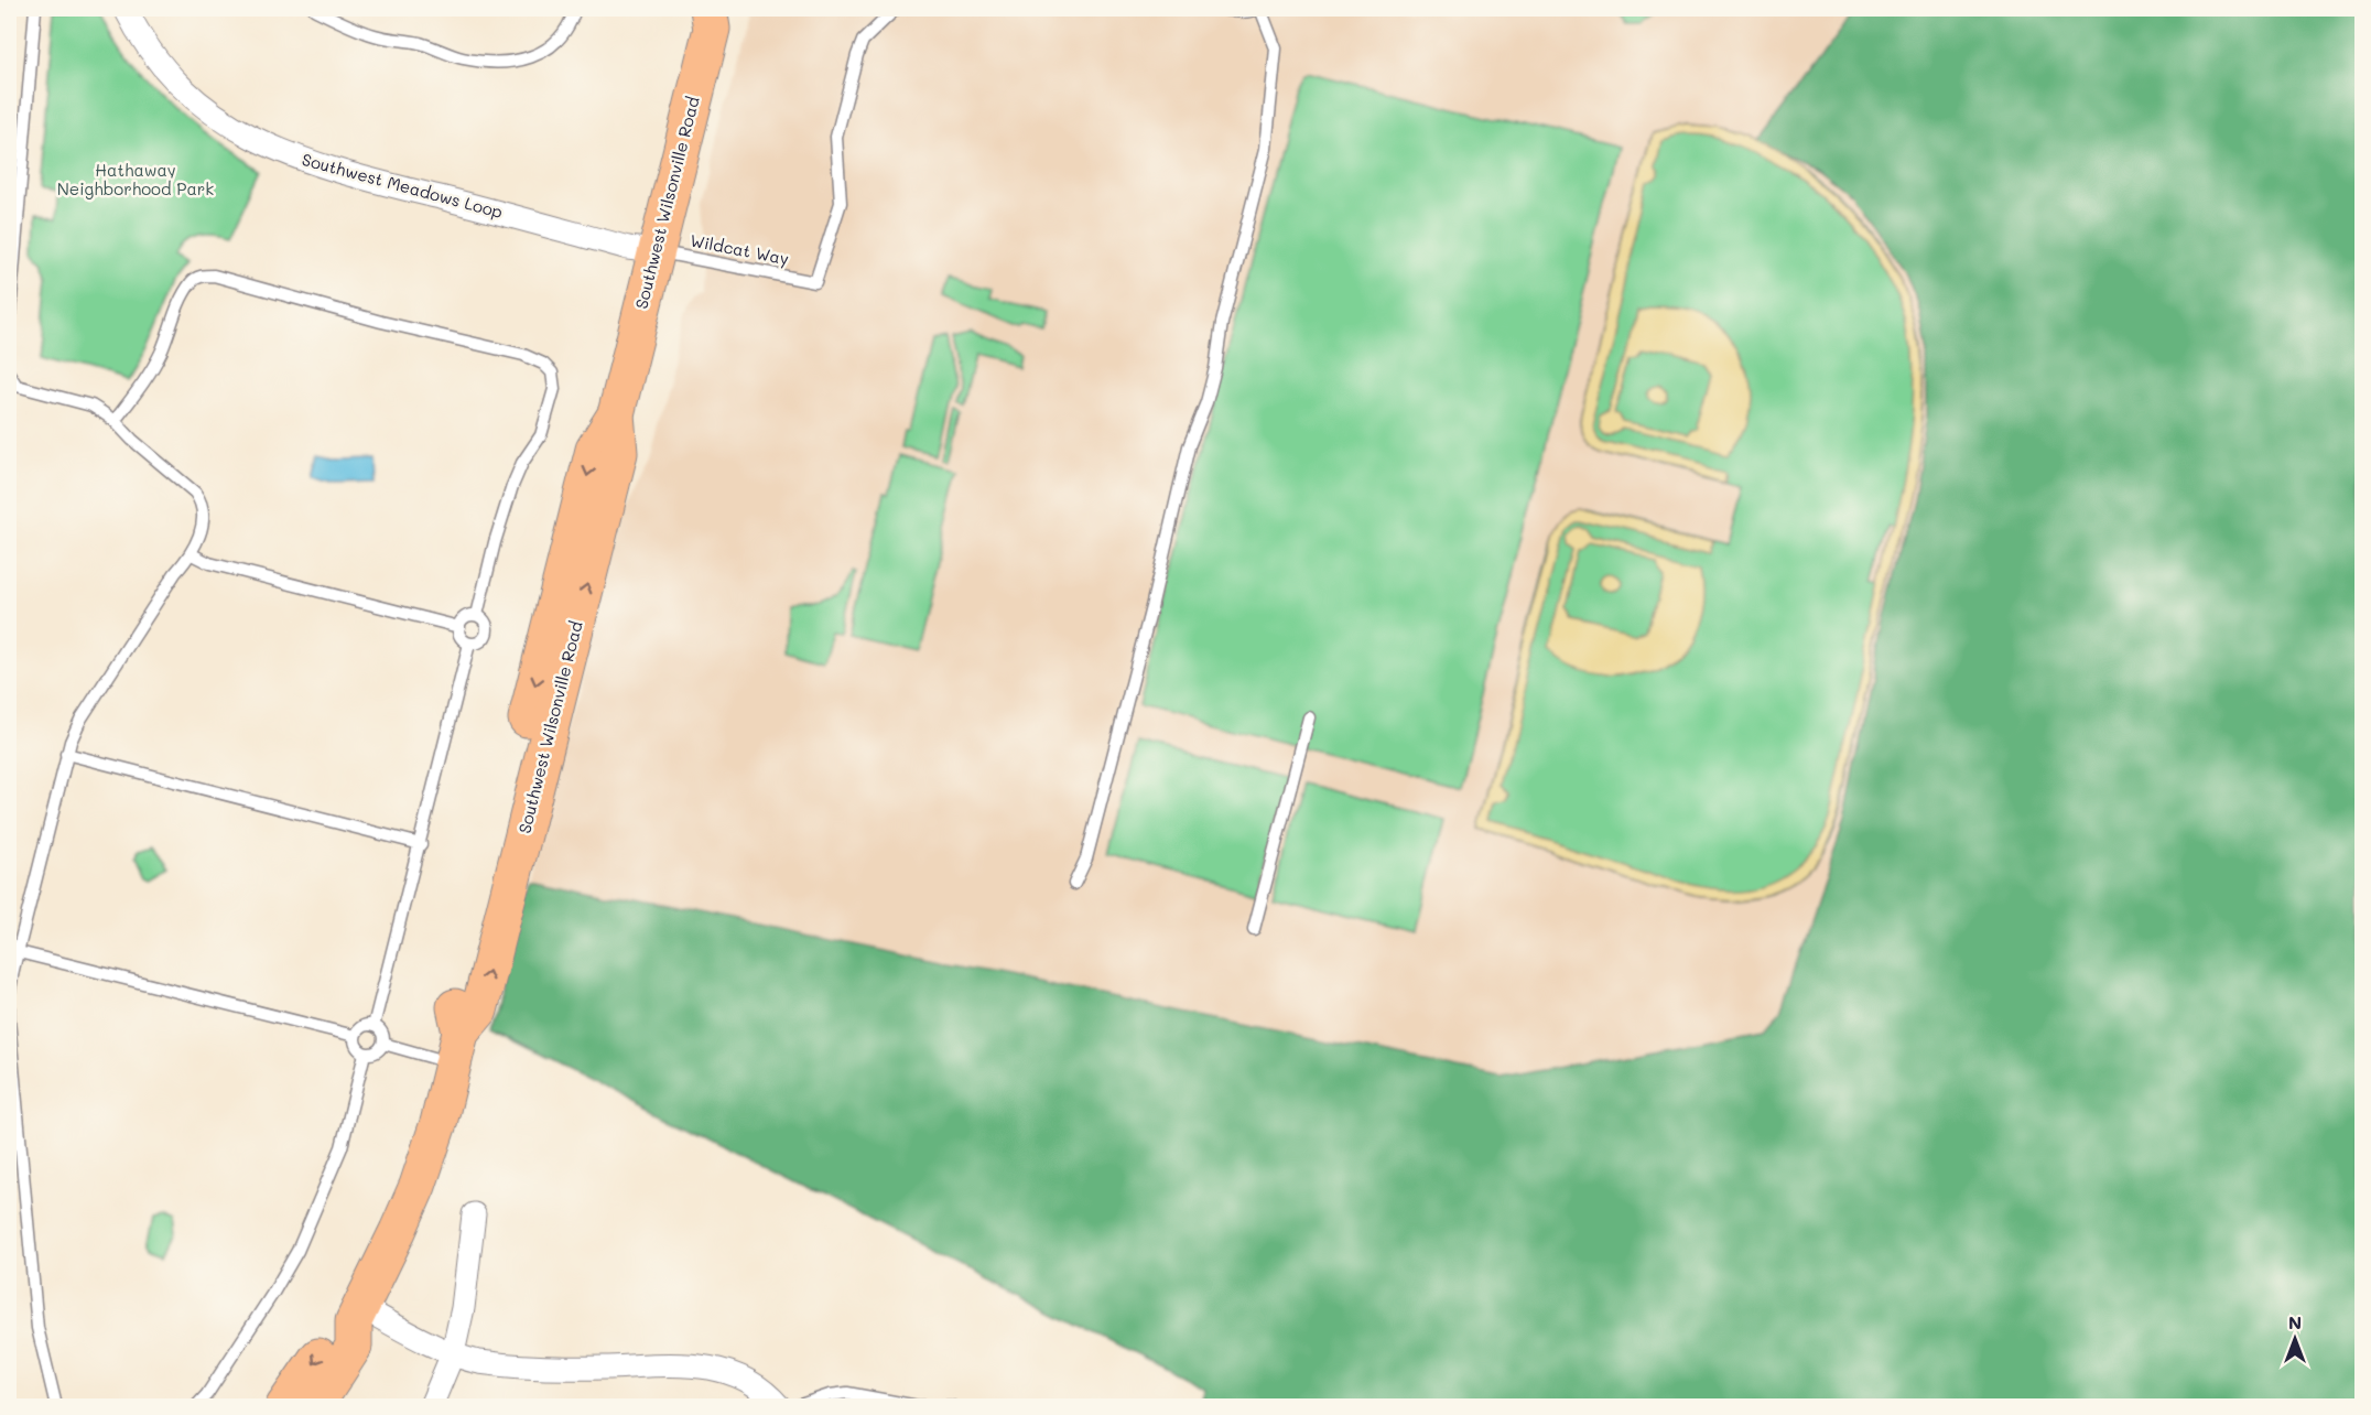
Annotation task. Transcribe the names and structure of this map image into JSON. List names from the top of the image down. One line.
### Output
{"streets":{"main road":["Southwest Wilsonville Road"],"street":["Southwest Meadows Loop"],"lane":["Wildcat Way"]},"crossings":[["Southwest Meadows Loop","Southwest Wilsonville Road"],["Southwest Meadows Loop","Wildcat Way"],["Southwest Wilsonville Road","Wildcat Way"]],"parks":["Hathaway Neighborhood Park"],"north":"top"}
